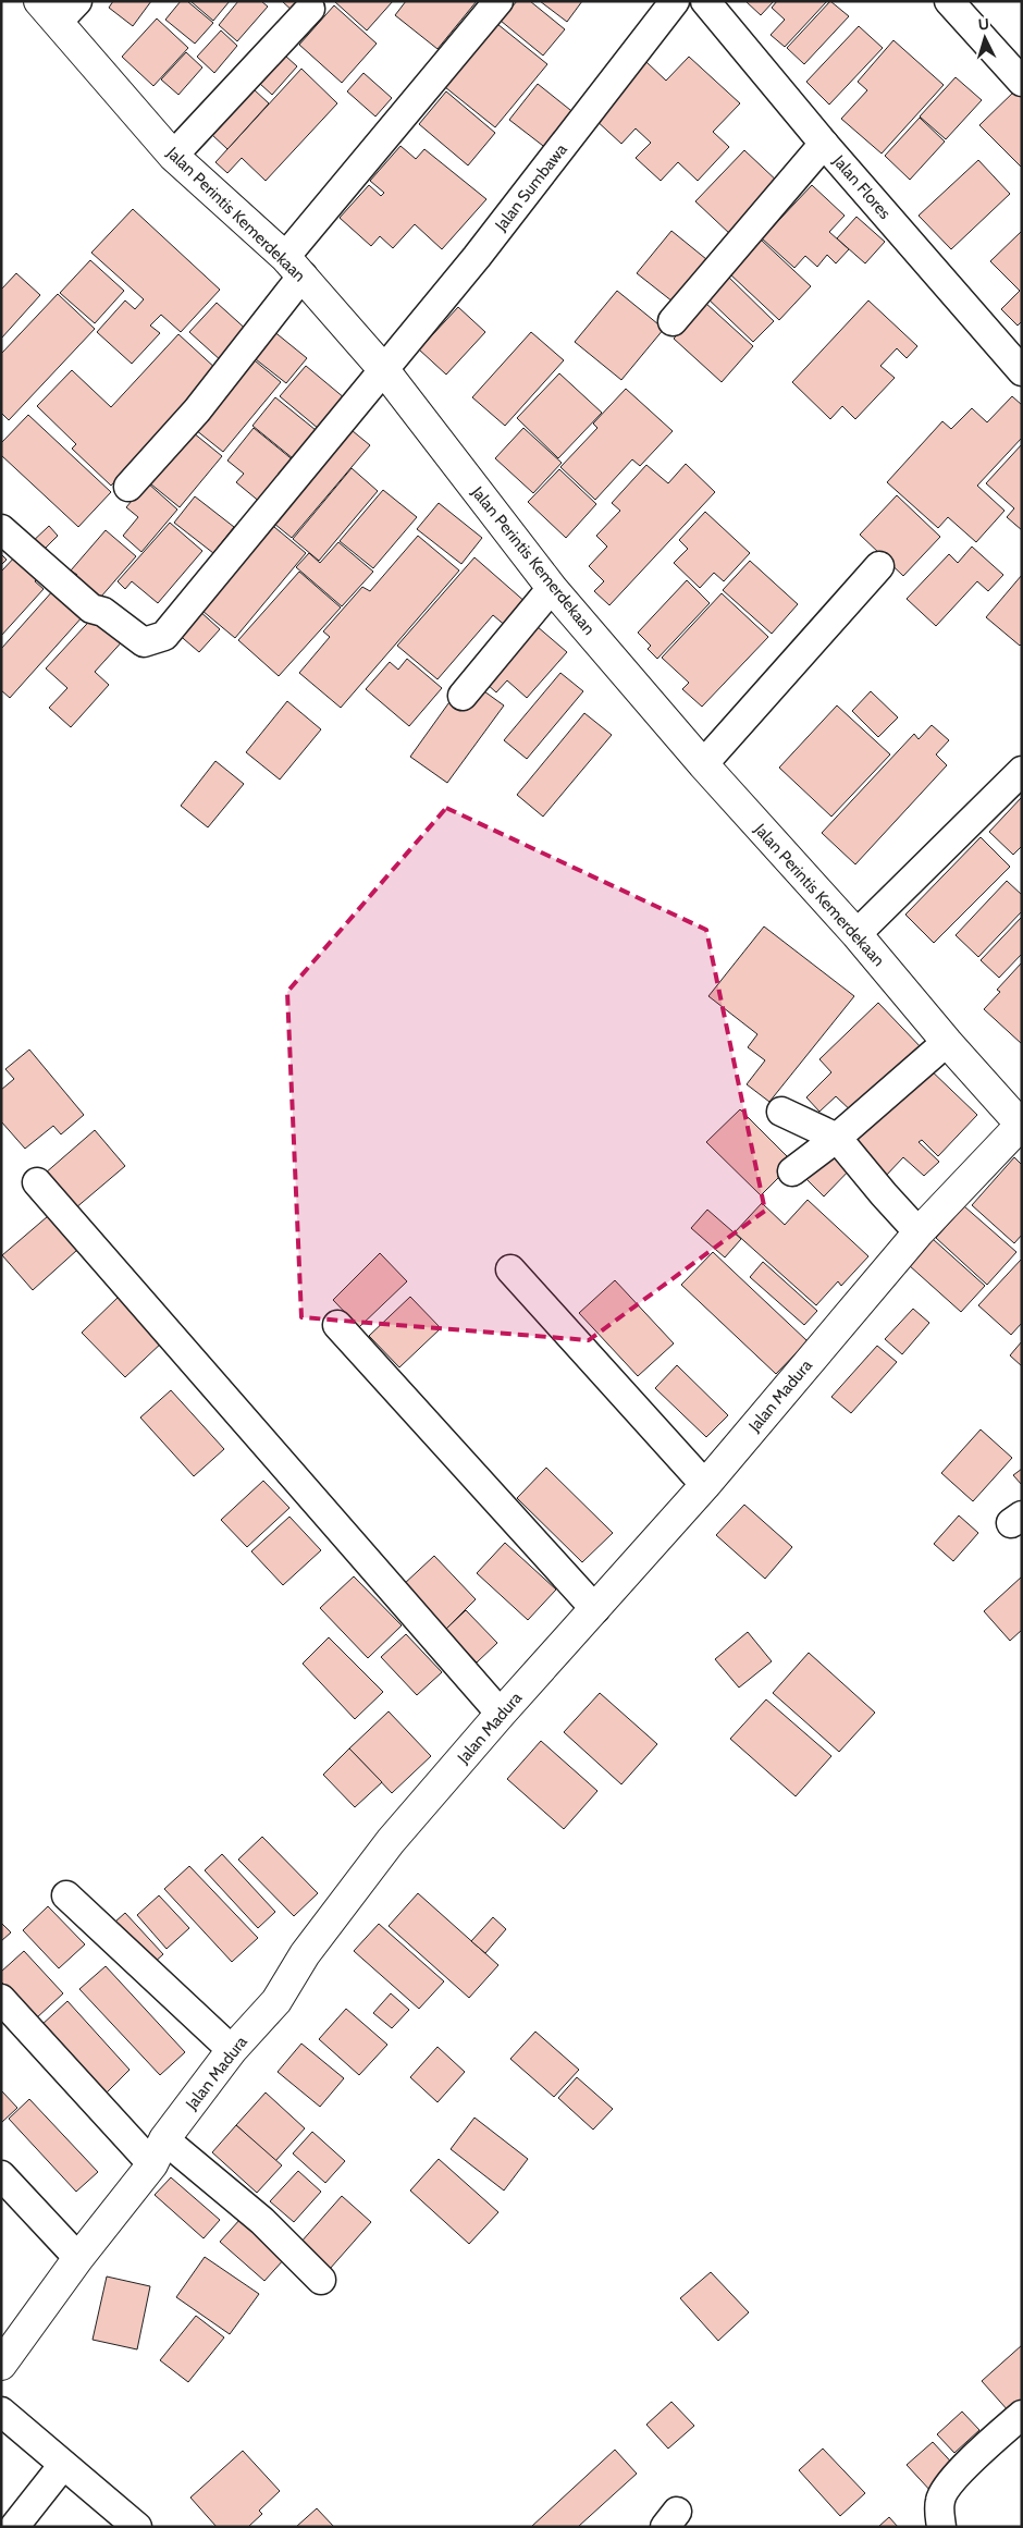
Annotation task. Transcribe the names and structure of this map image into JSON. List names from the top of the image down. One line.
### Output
{"streets":{"street":["Jalan Sumbawa","Jalan Flores","Jalan Perintis Kemerdekaan","Jalan Madura"]},"crossings":[["Jalan Sumbawa","Jalan Perintis Kemerdekaan"],["Jalan Perintis Kemerdekaan","Jalan Madura"]],"north":"top"}
